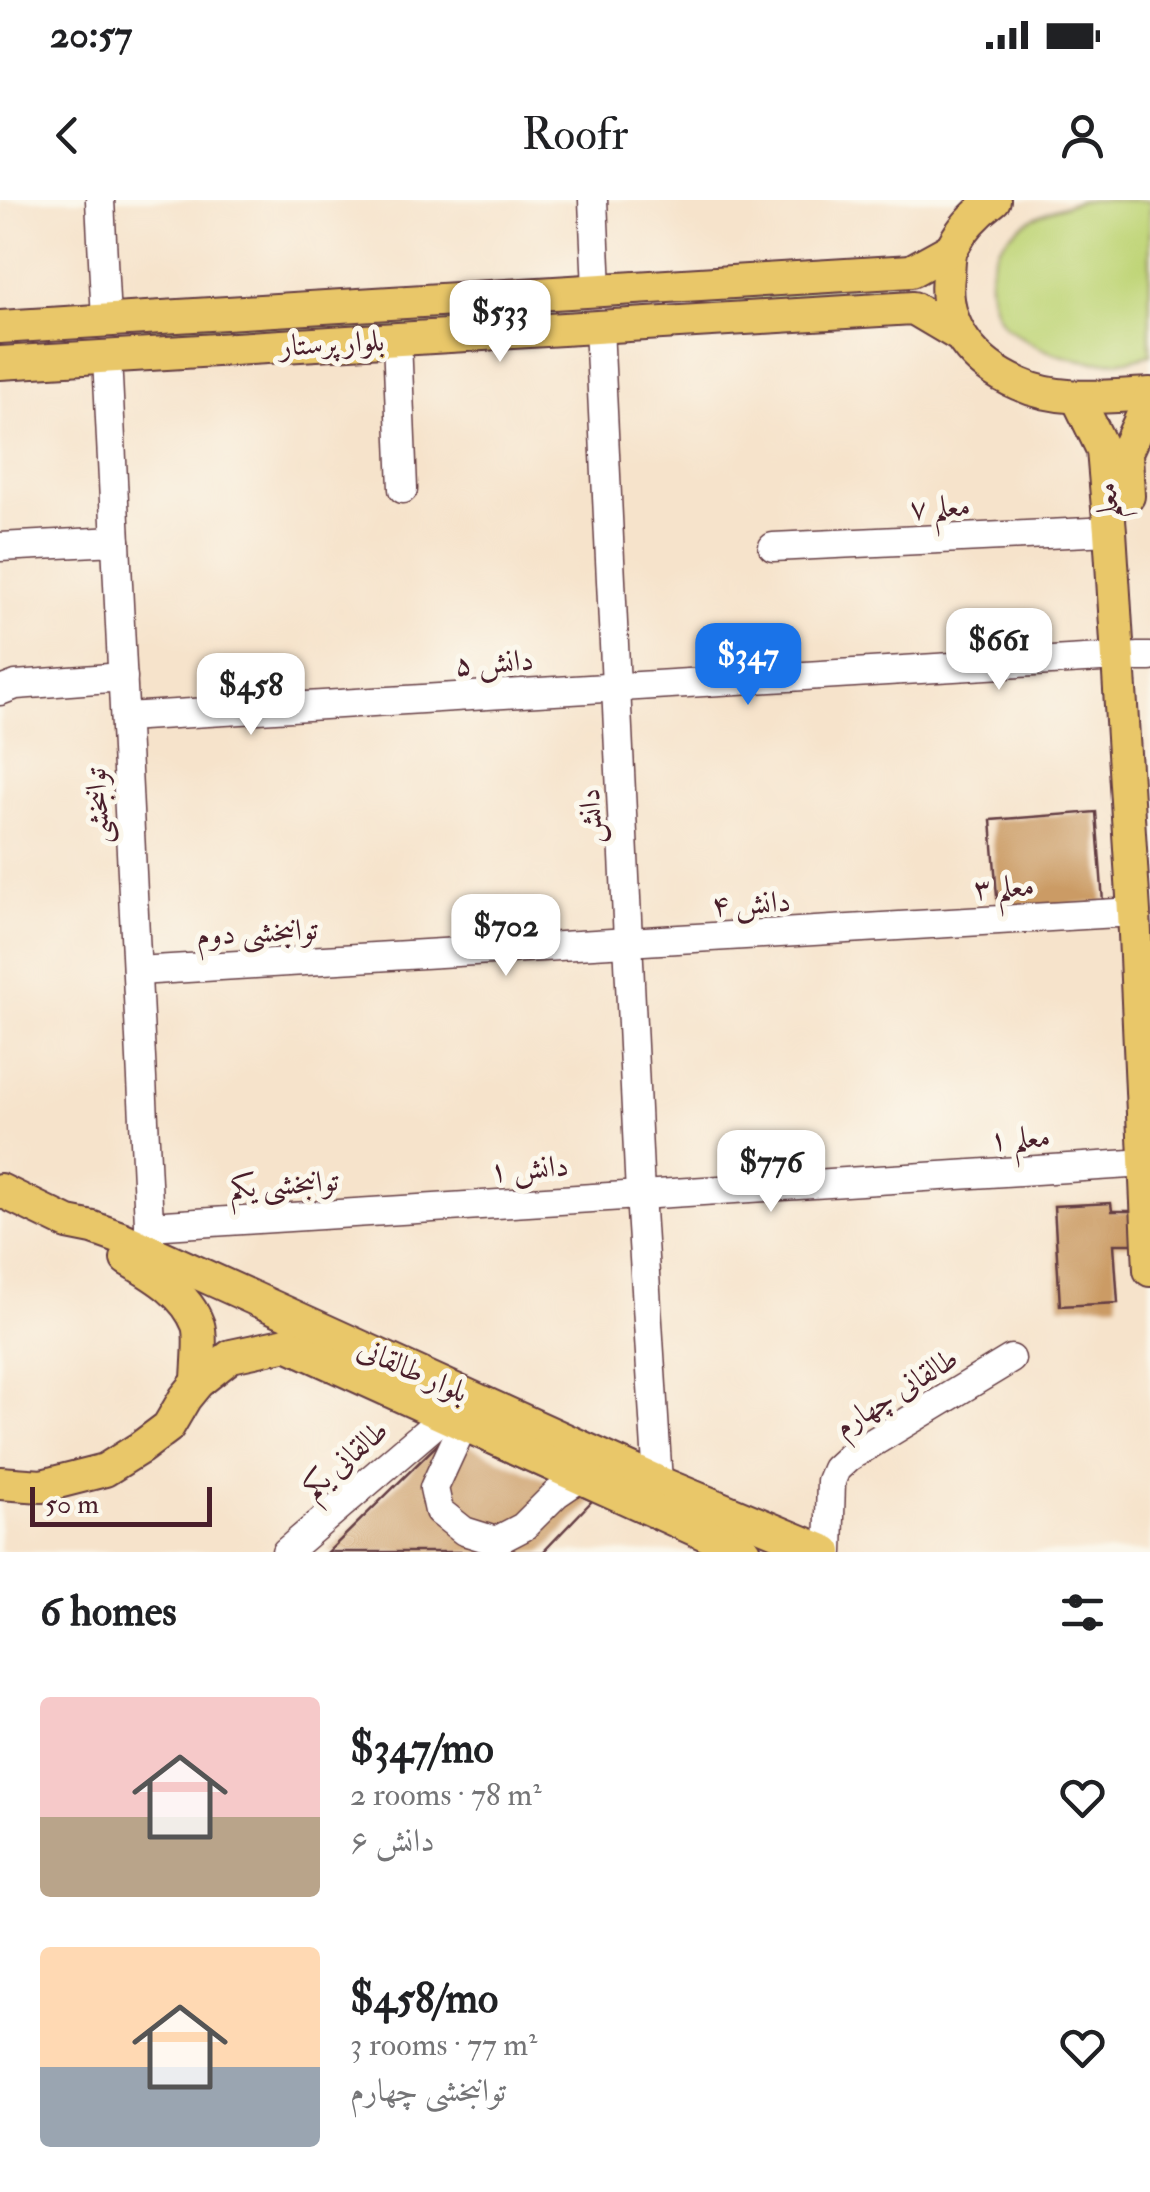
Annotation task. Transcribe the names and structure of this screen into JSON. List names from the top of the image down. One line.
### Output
{"streets":{"main road":["بلوار پرستار","معلم","بلوار طالقانی"],"street":["معلم ٧","دانش ۵","توانبخشی","دانش","معلم ۳","دانش ۴","توانبخشی دوم","معلم ١","دانش ١","توانبخشی یکم","طالقانی چهارم","طالقانی یکم"]},"crossings":[["بلوار پرستار","معلم"],["بلوار پرستار","توانبخشی"],["بلوار پرستار","دانش"],["معلم","معلم ٧"],["معلم","دانش ۵"],["معلم","معلم ۳"],["معلم","معلم ١"],["دانش ۵","توانبخشی"],["دانش ۵","دانش"],["توانبخشی","توانبخشی دوم"],["توانبخشی","توانبخشی یکم"],["توانبخشی","بلوار طالقانی"],["دانش","دانش ۴"],["دانش","معلم ١"],["دانش","دانش ١"],["دانش","بلوار طالقانی"],["معلم ۳","دانش ۴"],["دانش ۴","توانبخشی دوم"],["معلم ١","دانش ١"],["دانش ١","توانبخشی یکم"],["توانبخشی یکم","بلوار طالقانی"],["بلوار طالقانی","طالقانی چهارم"],["بلوار طالقانی","طالقانی یکم"]],"scale_bar":"50 m","page":{"status":"20:57","header":"Roofr","price":["$533","$661","$347","$458","$702","$776"],"scale":"50 m","heading":"6 homes","list":[{"name":"$347/mo","note":"2 rooms · 78 m² · دانش ۶"},{"name":"$458/mo","note":"3 rooms · 77 m² · توانبخشی چهارم"}]}}
